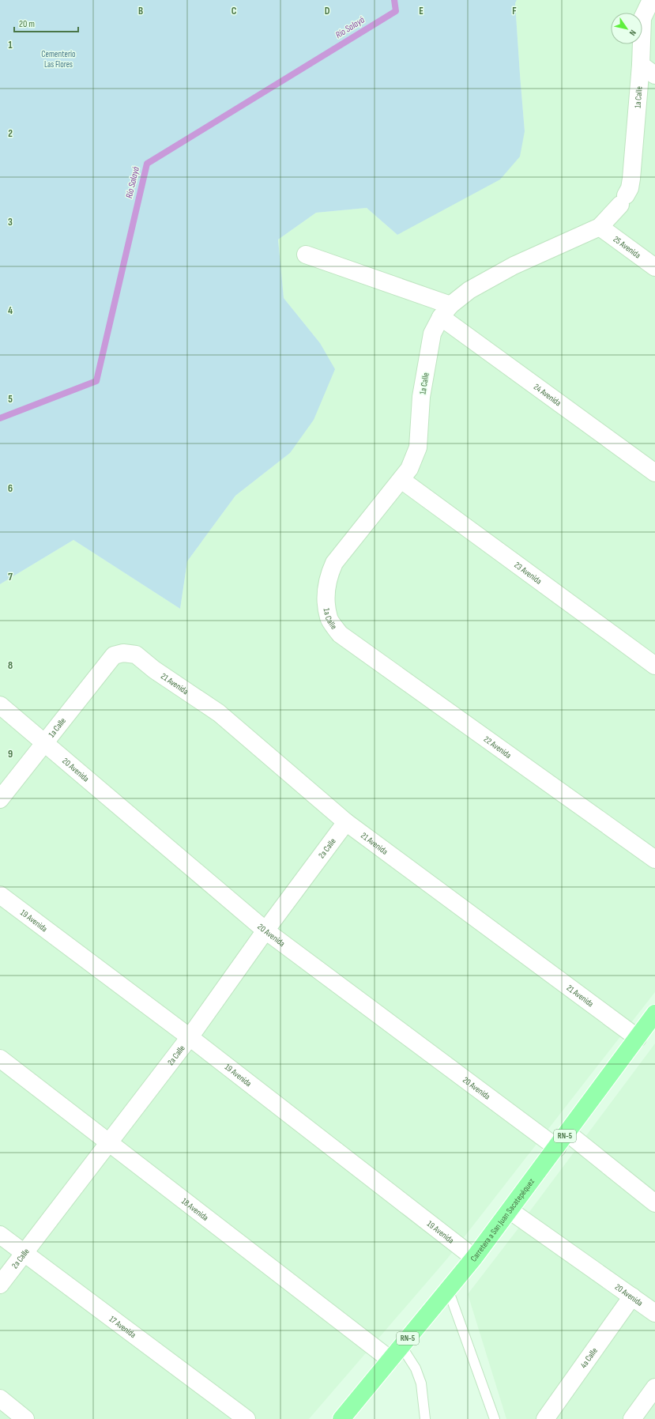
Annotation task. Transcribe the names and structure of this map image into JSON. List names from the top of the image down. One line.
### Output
{"streets":{"main road":["RN-5","Carretera a San Juan Sacatepéquez"],"street":["1a Calle","25 Avenida","24 Avenida","23 Avenida","21 Avenida","22 Avenida","20 Avenida","2a Calle","19 Avenida","18 Avenida","17 Avenida","4a Calle"]},"crossings":[["1a Calle","25 Avenida"],["1a Calle","24 Avenida"],["1a Calle","23 Avenida"],["1a Calle","21 Avenida"],["1a Calle","22 Avenida"],["1a Calle","20 Avenida"],["21 Avenida","2a Calle"],["21 Avenida","Carretera a San Juan Sacatepéquez"],["20 Avenida","2a Calle"],["20 Avenida","Carretera a San Juan Sacatepéquez"],["20 Avenida","4a Calle"],["2a Calle","19 Avenida"],["2a Calle","18 Avenida"],["2a Calle","17 Avenida"],["19 Avenida","Carretera a San Juan Sacatepéquez"],["18 Avenida","Carretera a San Juan Sacatepéquez"]],"water":["Río Salayá"],"parks":["Cementerio Las Flores"],"scale_bar":"20 m","north":"bottom right","grid":{"columns":["B","C","D","E","F"],"rows":["1","2","3","4","5","6","7","8","9"]}}
